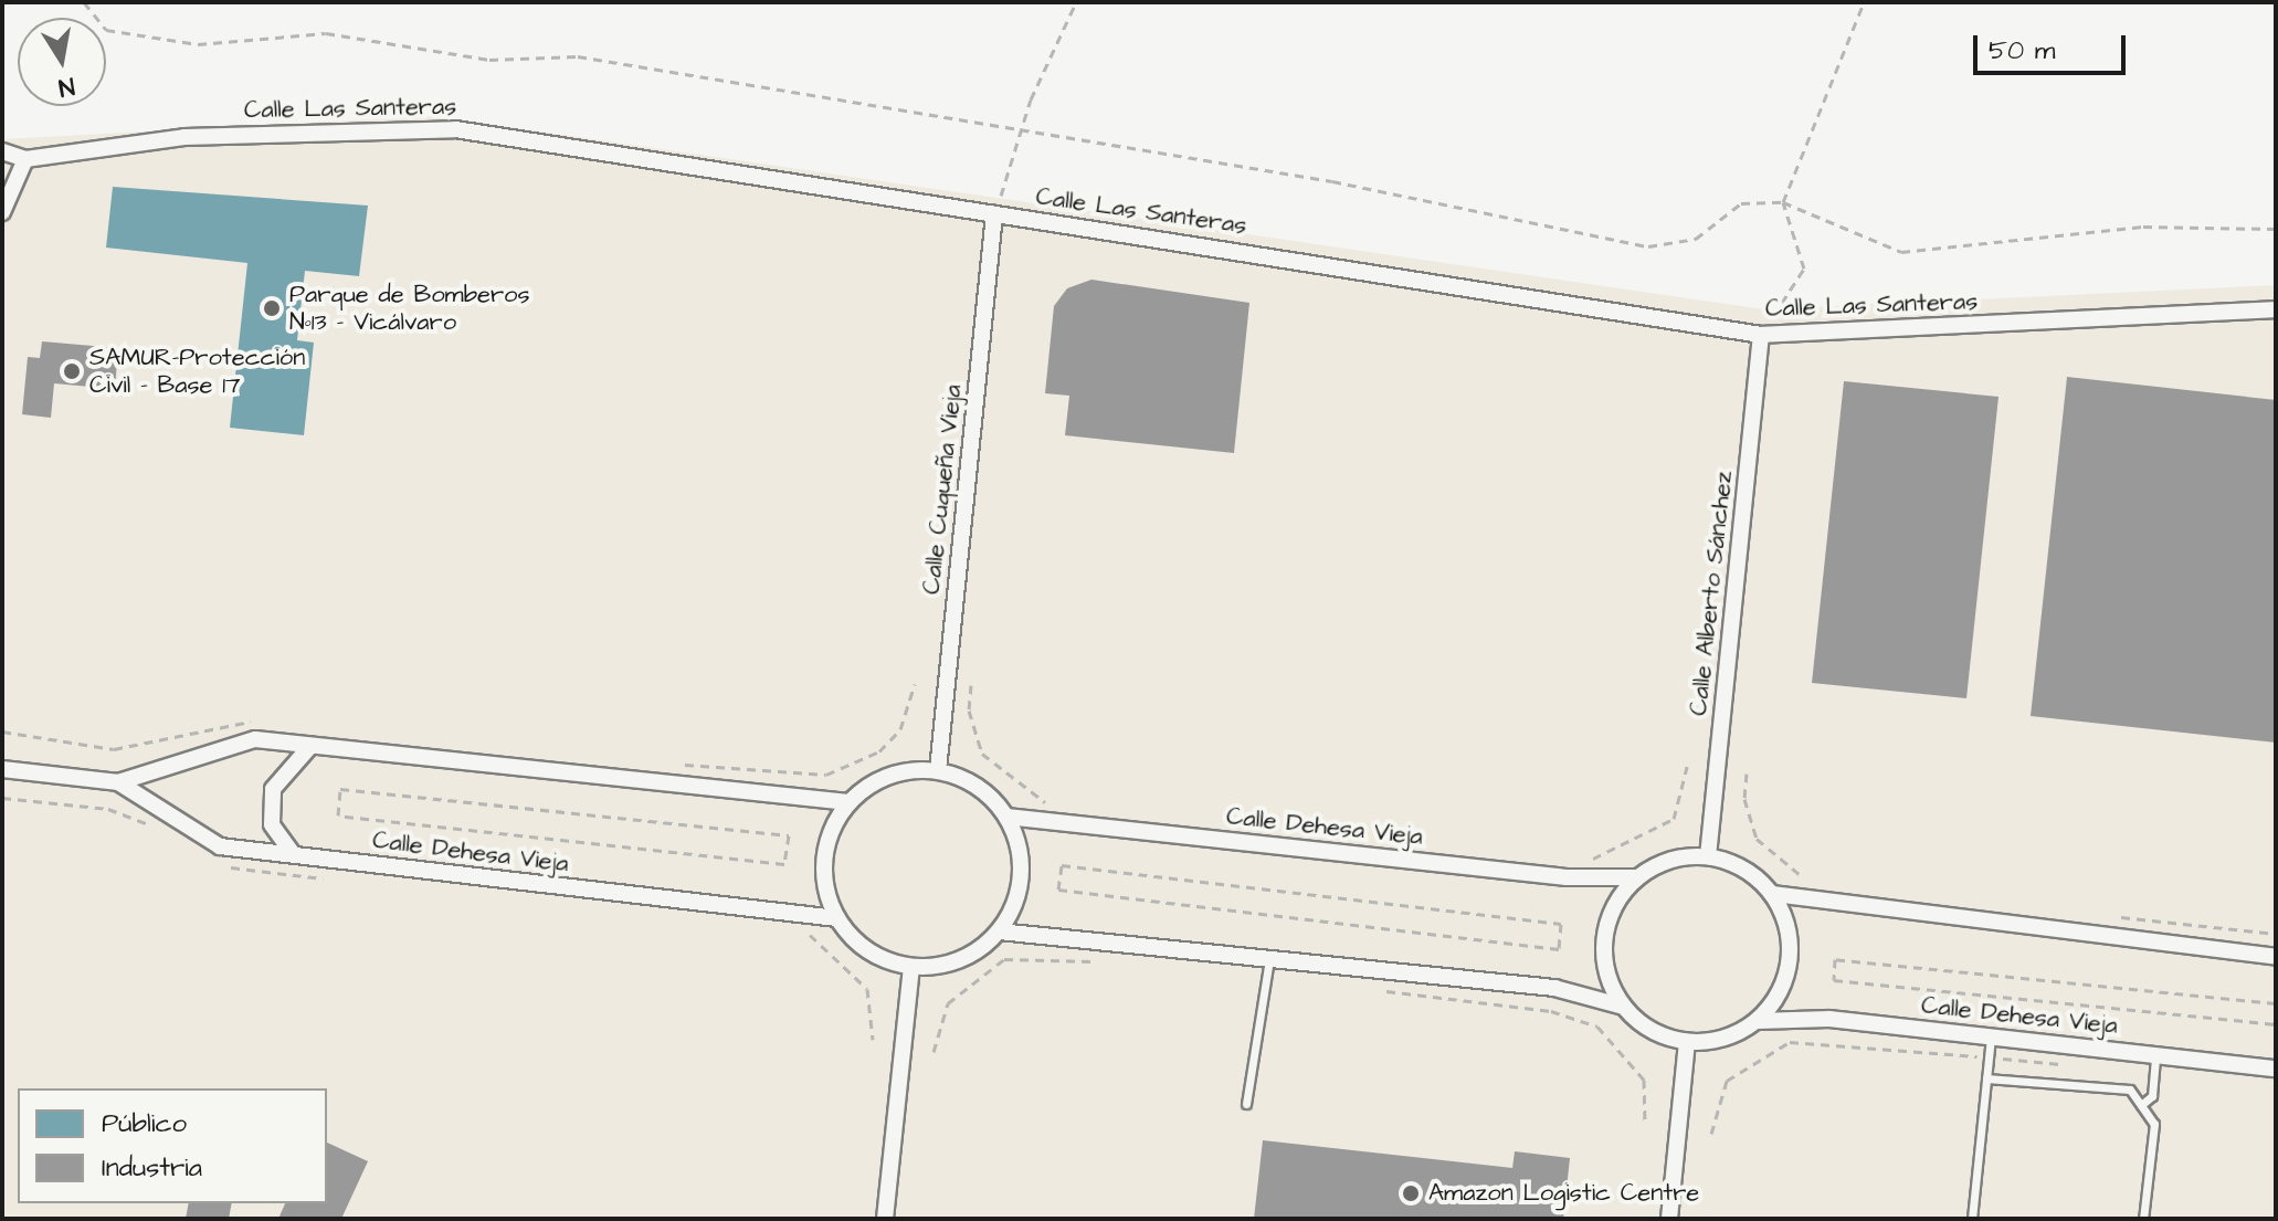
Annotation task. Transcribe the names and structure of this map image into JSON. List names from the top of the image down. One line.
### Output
{"streets":{"street":["Calle Las Santeras","Calle Cuqueña Vieja","Calle Alberto Sánchez","Calle Dehesa Vieja"]},"crossings":[["Calle Las Santeras","Calle Cuqueña Vieja"],["Calle Las Santeras","Calle Alberto Sánchez"],["Calle Cuqueña Vieja","Calle Dehesa Vieja"],["Calle Alberto Sánchez","Calle Dehesa Vieja"]],"places":["Parque de Bomberos Nº13 - Vicálvaro","SAMUR-Protección Civil - Base 17","Amazon Logistic Centre"],"legend":["Público","Industria"],"scale_bar":"50 m","north":"bottom"}
